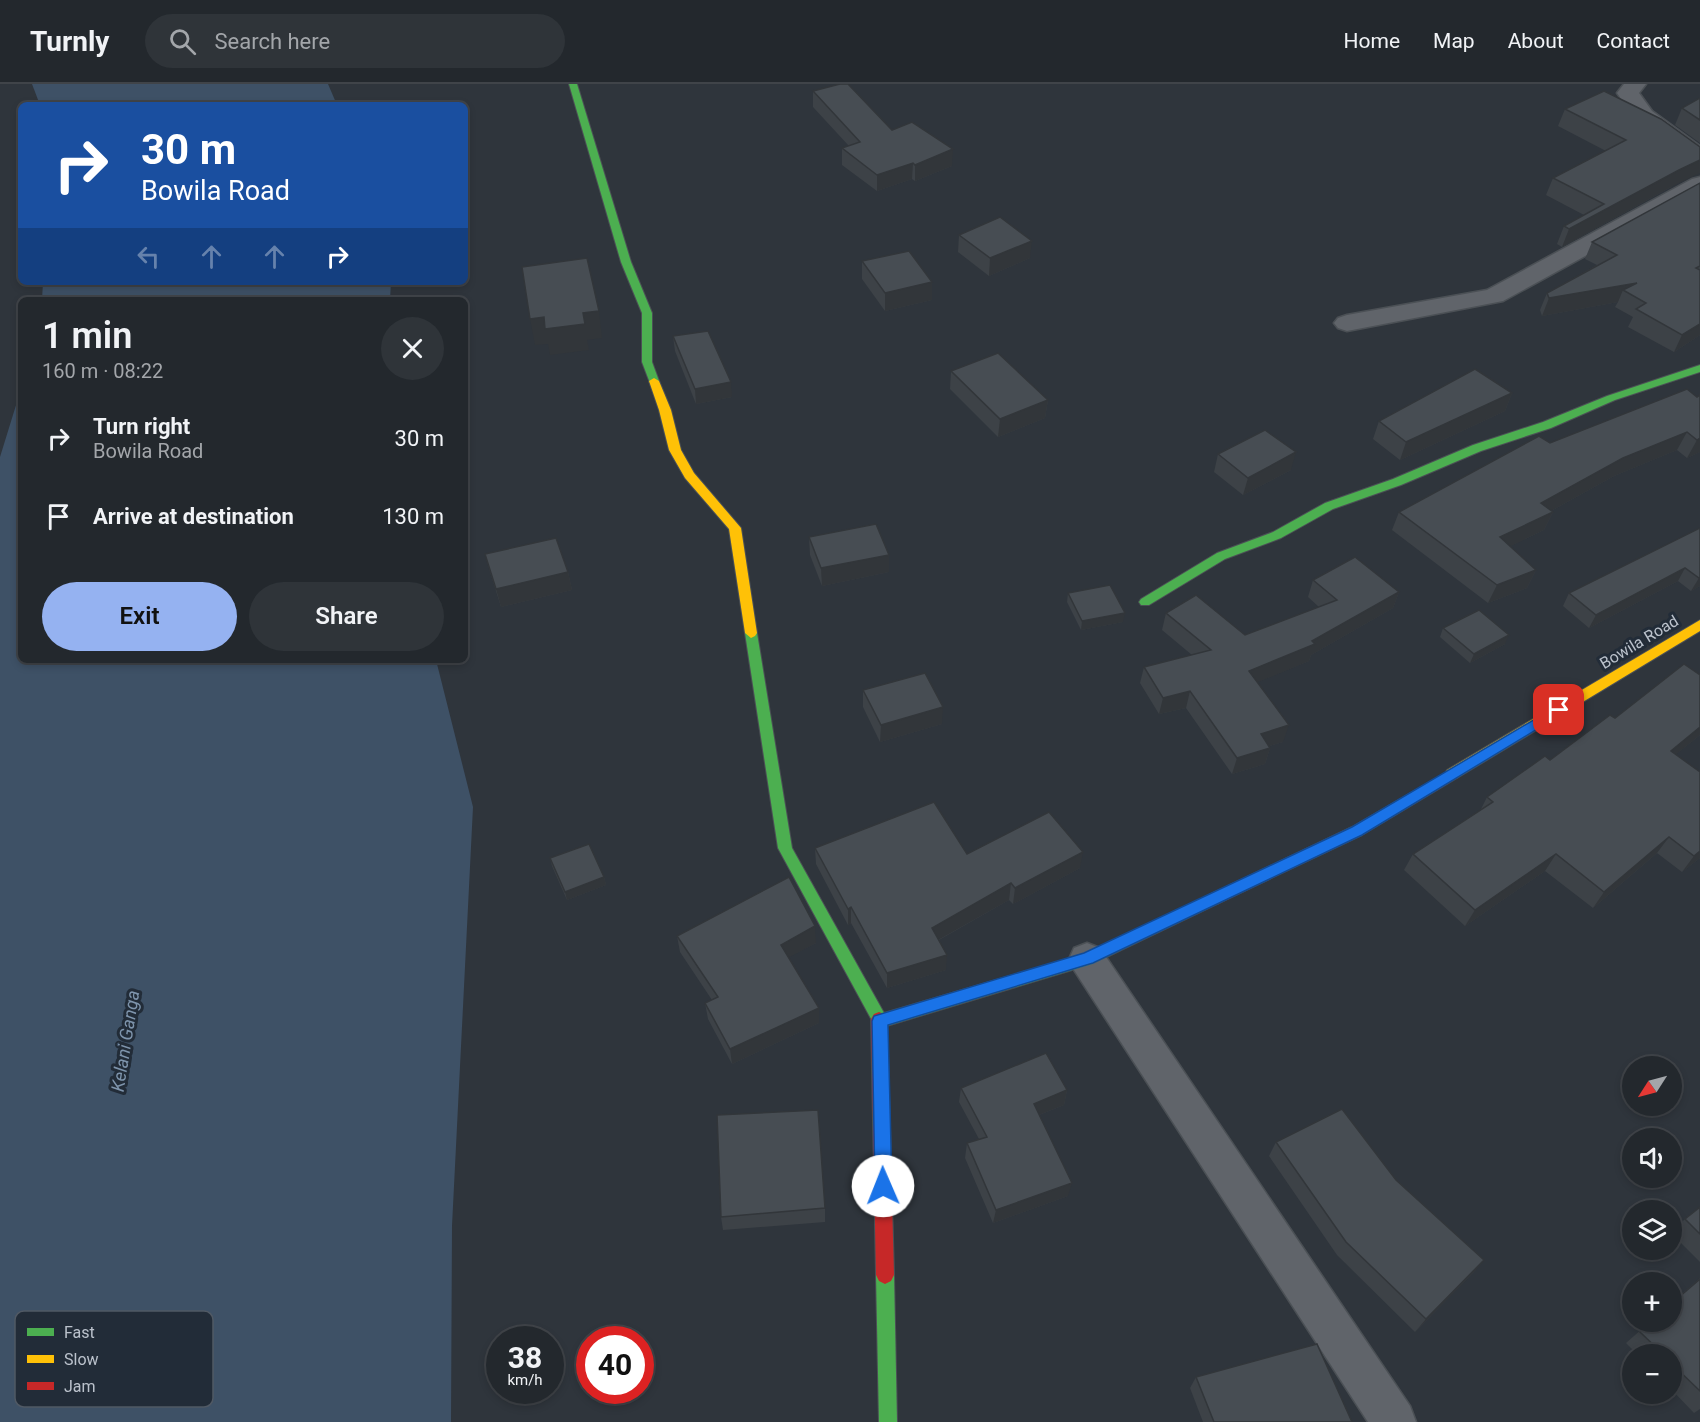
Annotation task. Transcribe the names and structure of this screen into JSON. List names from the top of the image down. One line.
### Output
{"streets":{"street":["Bowila Road"]},"water":["Kelani Ganga"],"legend":["Fast","Slow","Jam"],"north":"bottom left","page":{"header":"Turnly","search":"Search here","nav":["Home","Map","About","Contact"],"turn":["30 m","Bowila Road"],"heading":["1 min","160 m · 08:22"],"list":[{"name":"Turn right","note":"Bowila Road","value":"30 m"},{"name":"Arrive at destination","value":"130 m"}],"buttons":["Exit","Share"],"map_buttons":["+","−"],"speed":"38 km/h","limit":"40"}}
